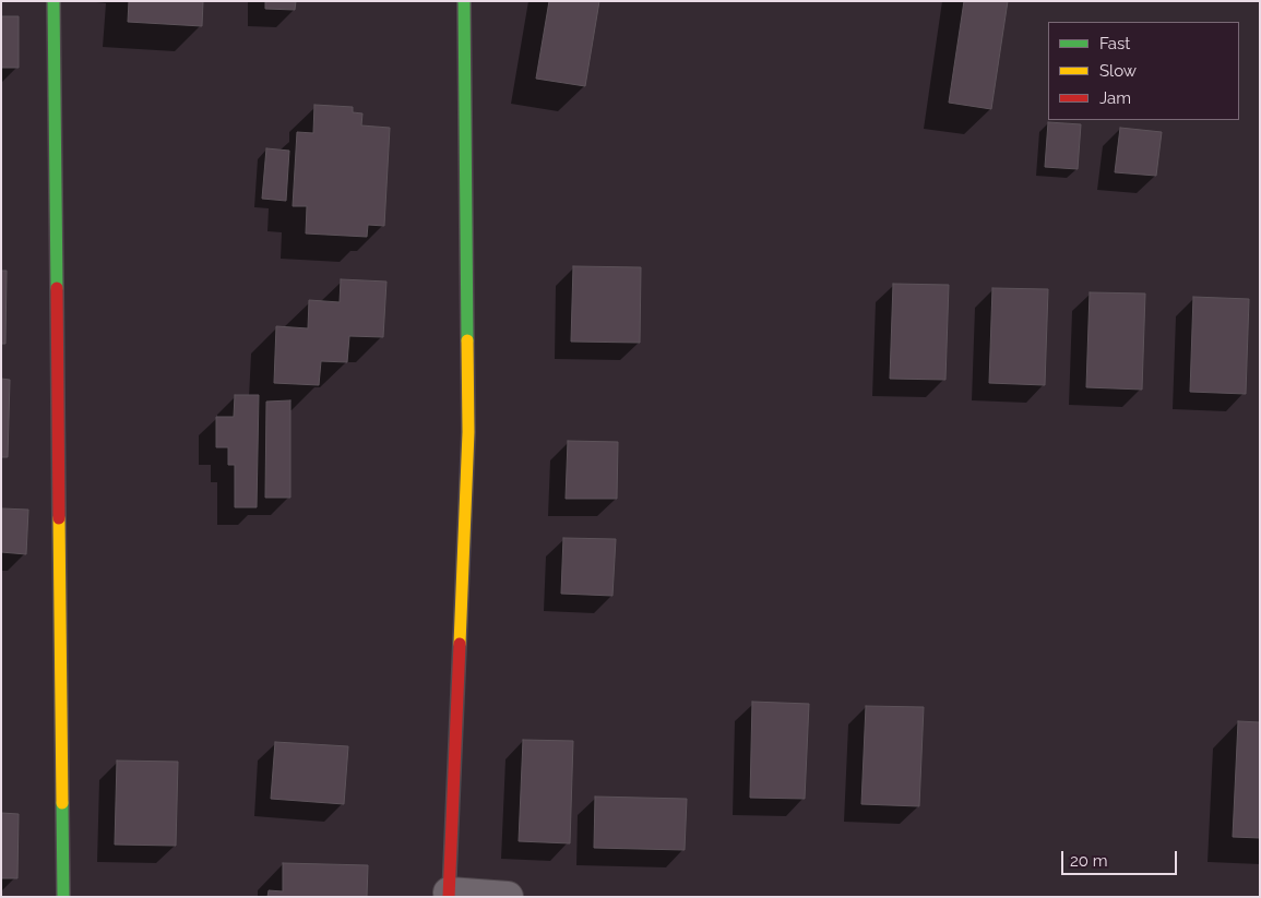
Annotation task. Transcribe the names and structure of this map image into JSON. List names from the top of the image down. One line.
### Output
{"legend":["Fast","Slow","Jam"],"scale_bar":"20 m"}
